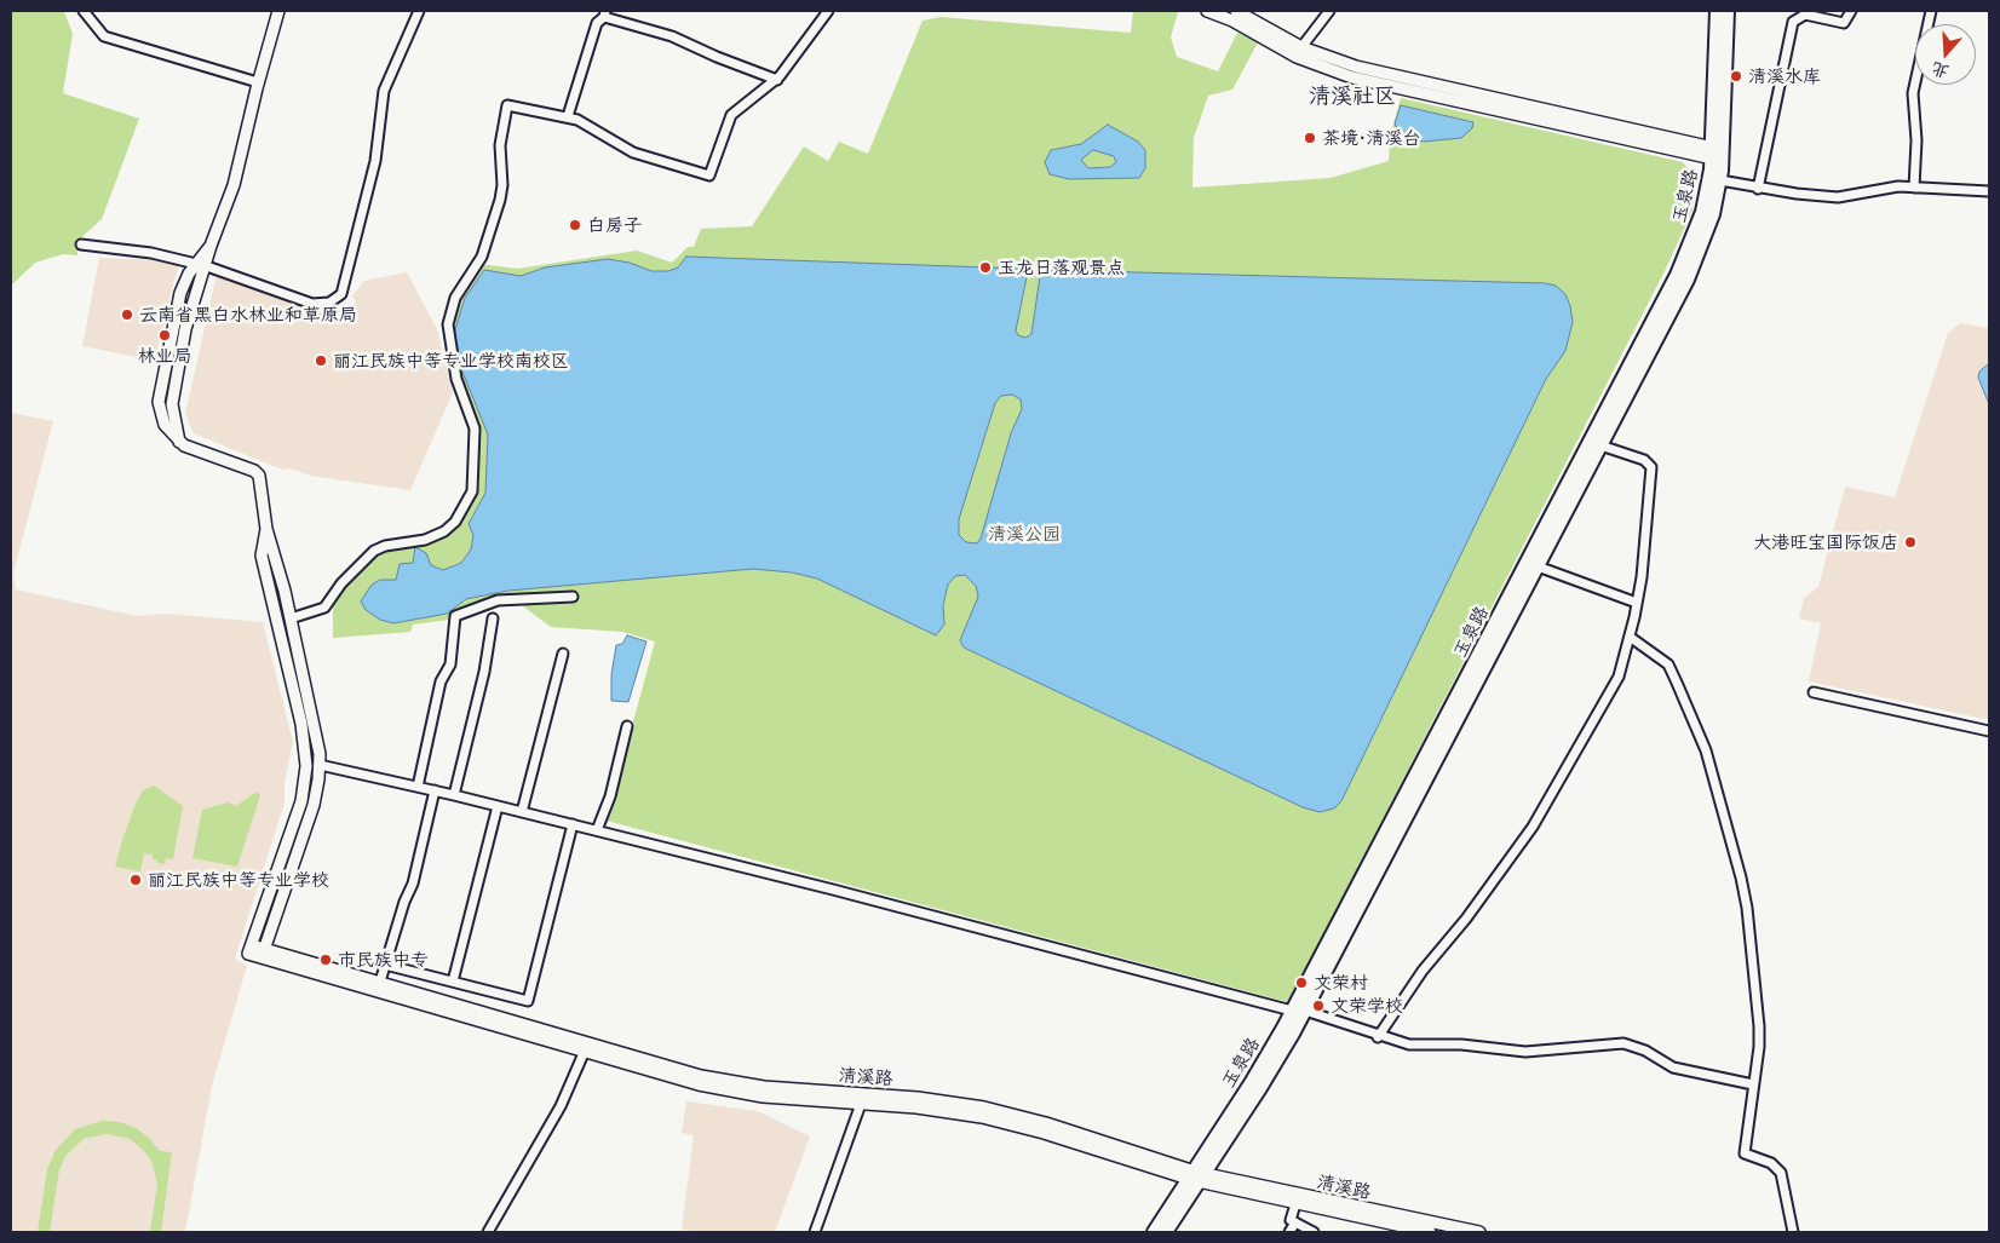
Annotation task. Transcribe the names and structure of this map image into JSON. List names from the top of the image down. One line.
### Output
{"streets":{"main road":["玉泉路"],"street":["清溪路"]},"crossings":[["玉泉路","清溪路"]],"districts":["清溪社区"],"parks":["清溪公园"],"places":["清溪水库","茶境·清溪台","白房子","玉龙日落观景点","云南省黑白水林业和草原局","林业局","丽江民族中等专业学校南校区","大港旺宝国际饭店","丽江民族中等专业学校","市民族中专","文荣村","文荣学校"],"north":"bottom"}
